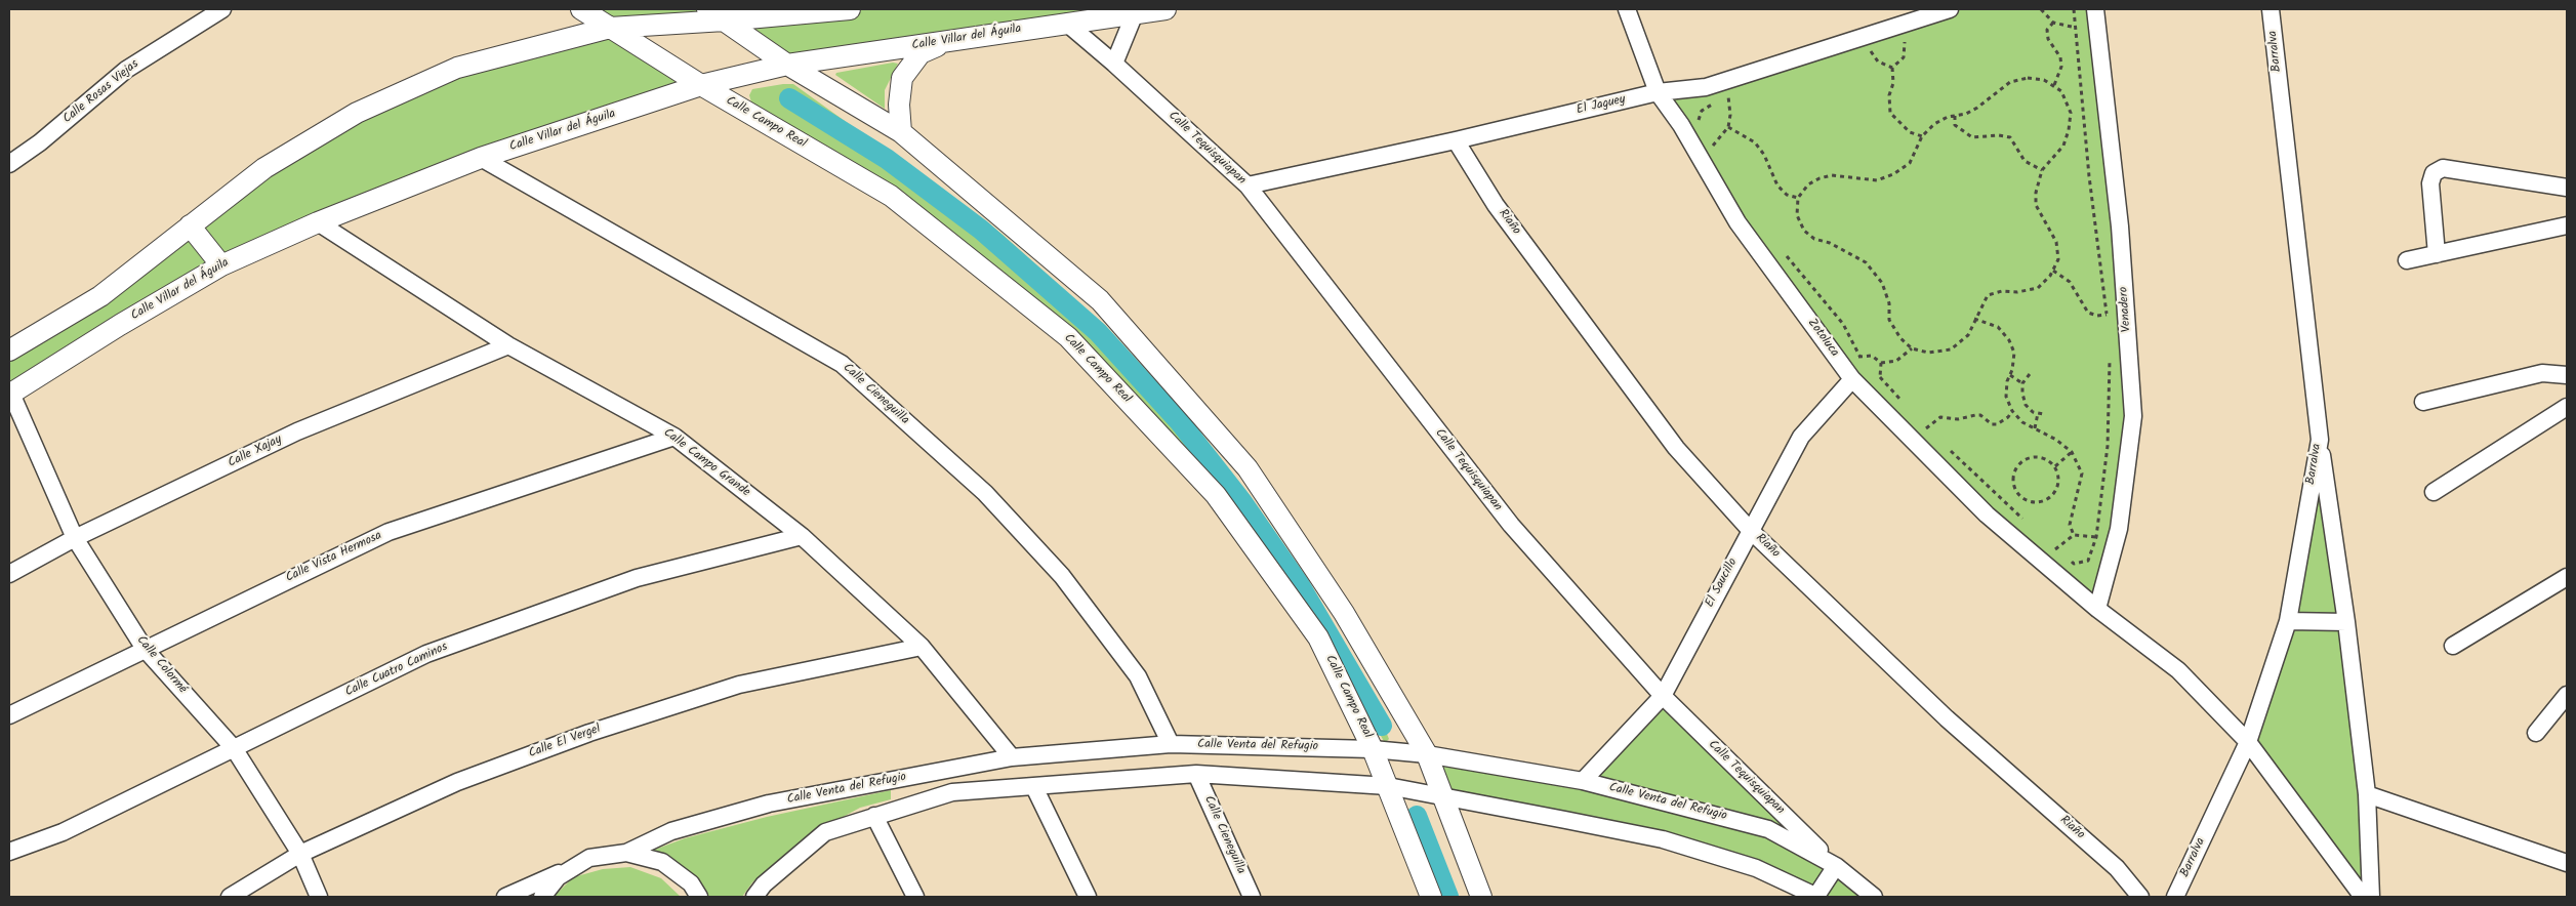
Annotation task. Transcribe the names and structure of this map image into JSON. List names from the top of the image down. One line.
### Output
{"streets":{"street":["Calle Villar del Águila","Barralva","Calle Rosas Viejas","El Jaguey","Calle Campo Real","Calle Tequisquiapan","Riaño","Venadero","Zotoluca","Calle Cieneguilla","Calle Xajay","Calle Campo Grande","Calle Vista Hermosa","El Saucillo","Calle Colormé","Calle Cuatro Caminos","Calle El Vergel","Calle Venta del Refugio"]},"crossings":[["Calle Villar del Águila","Calle Campo Real"],["Calle Villar del Águila","Calle Tequisquiapan"],["Calle Villar del Águila","Calle Cieneguilla"],["Calle Villar del Águila","Calle Campo Grande"],["Calle Villar del Águila","Calle Colormé"],["Barralva","Zotoluca"],["El Jaguey","Calle Tequisquiapan"],["El Jaguey","Riaño"],["El Jaguey","Zotoluca"],["Calle Campo Real","Calle Venta del Refugio"],["Calle Tequisquiapan","El Saucillo"],["Calle Tequisquiapan","Calle Venta del Refugio"],["Riaño","El Saucillo"],["Venadero","Zotoluca"],["Zotoluca","El Saucillo"],["Calle Cieneguilla","Calle Venta del Refugio"],["Calle Xajay","Calle Campo Grande"],["Calle Xajay","Calle Colormé"],["Calle Campo Grande","Calle Vista Hermosa"],["Calle Campo Grande","Calle Cuatro Caminos"],["Calle Campo Grande","Calle El Vergel"],["Calle Campo Grande","Calle Venta del Refugio"],["Calle Vista Hermosa","Calle Colormé"],["El Saucillo","Calle Venta del Refugio"],["Calle Colormé","Calle Cuatro Caminos"],["Calle Colormé","Calle El Vergel"]]}
